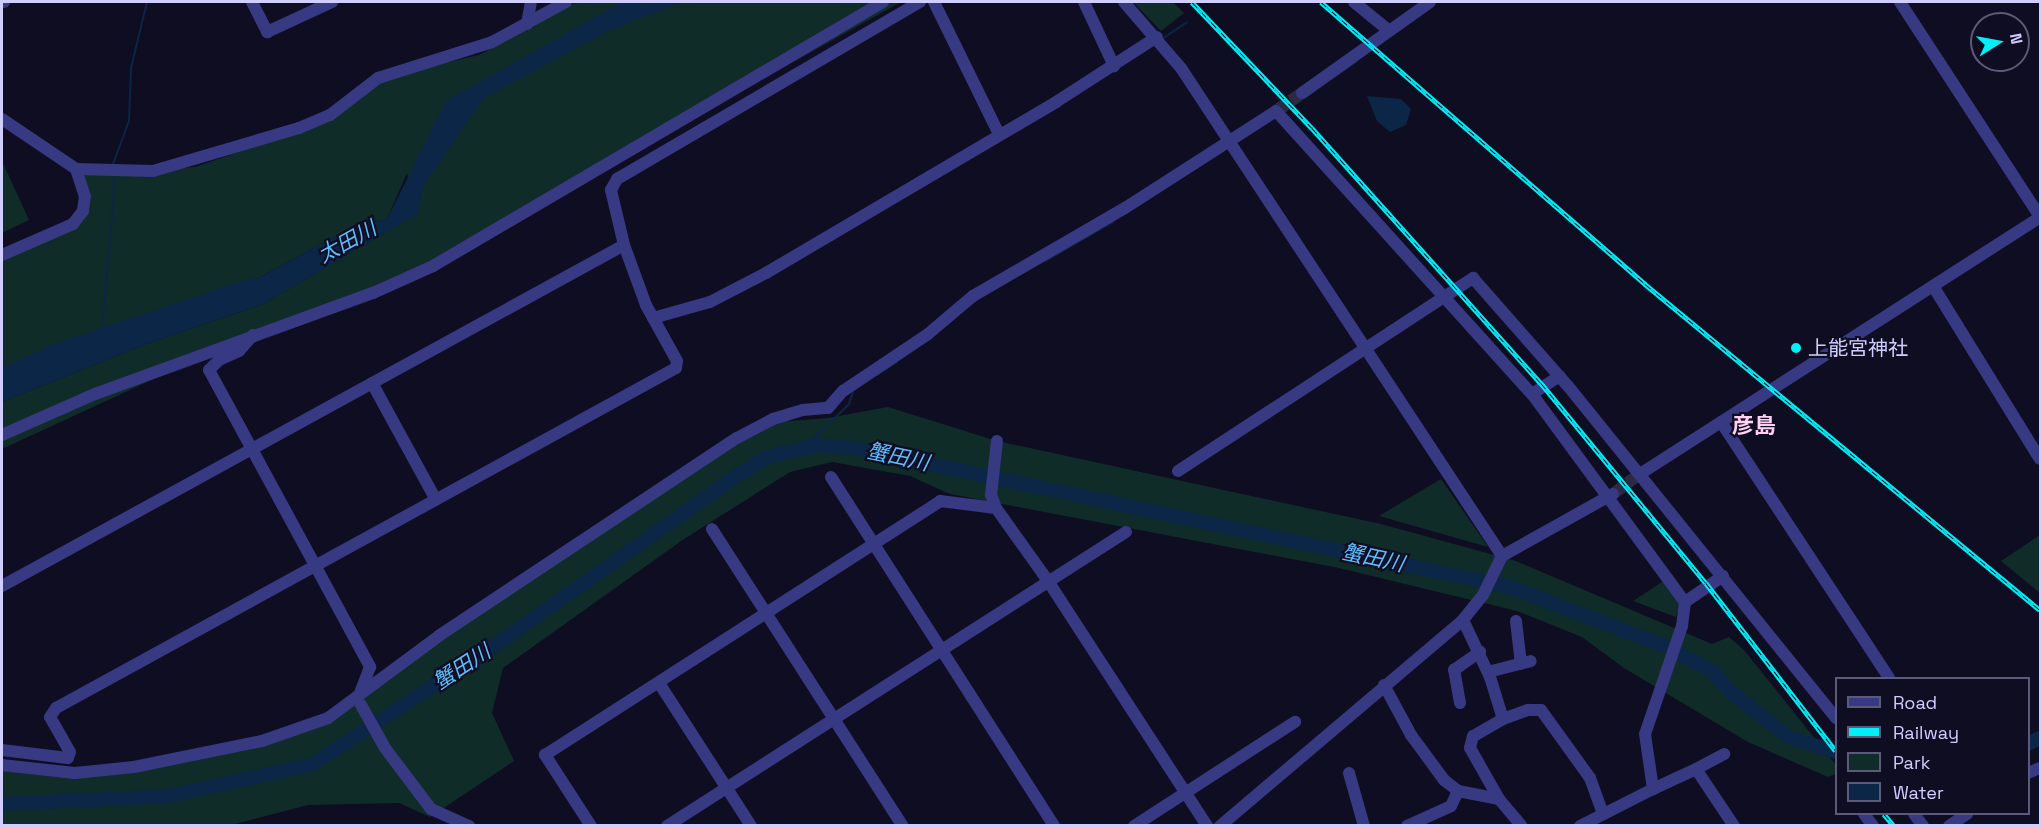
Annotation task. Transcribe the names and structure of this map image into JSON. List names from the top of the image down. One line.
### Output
{"districts":["彦島"],"water":["太田川","蟹田川"],"places":["上能宮神社"],"legend":["Road","Railway","Park","Water"],"north":"right"}
